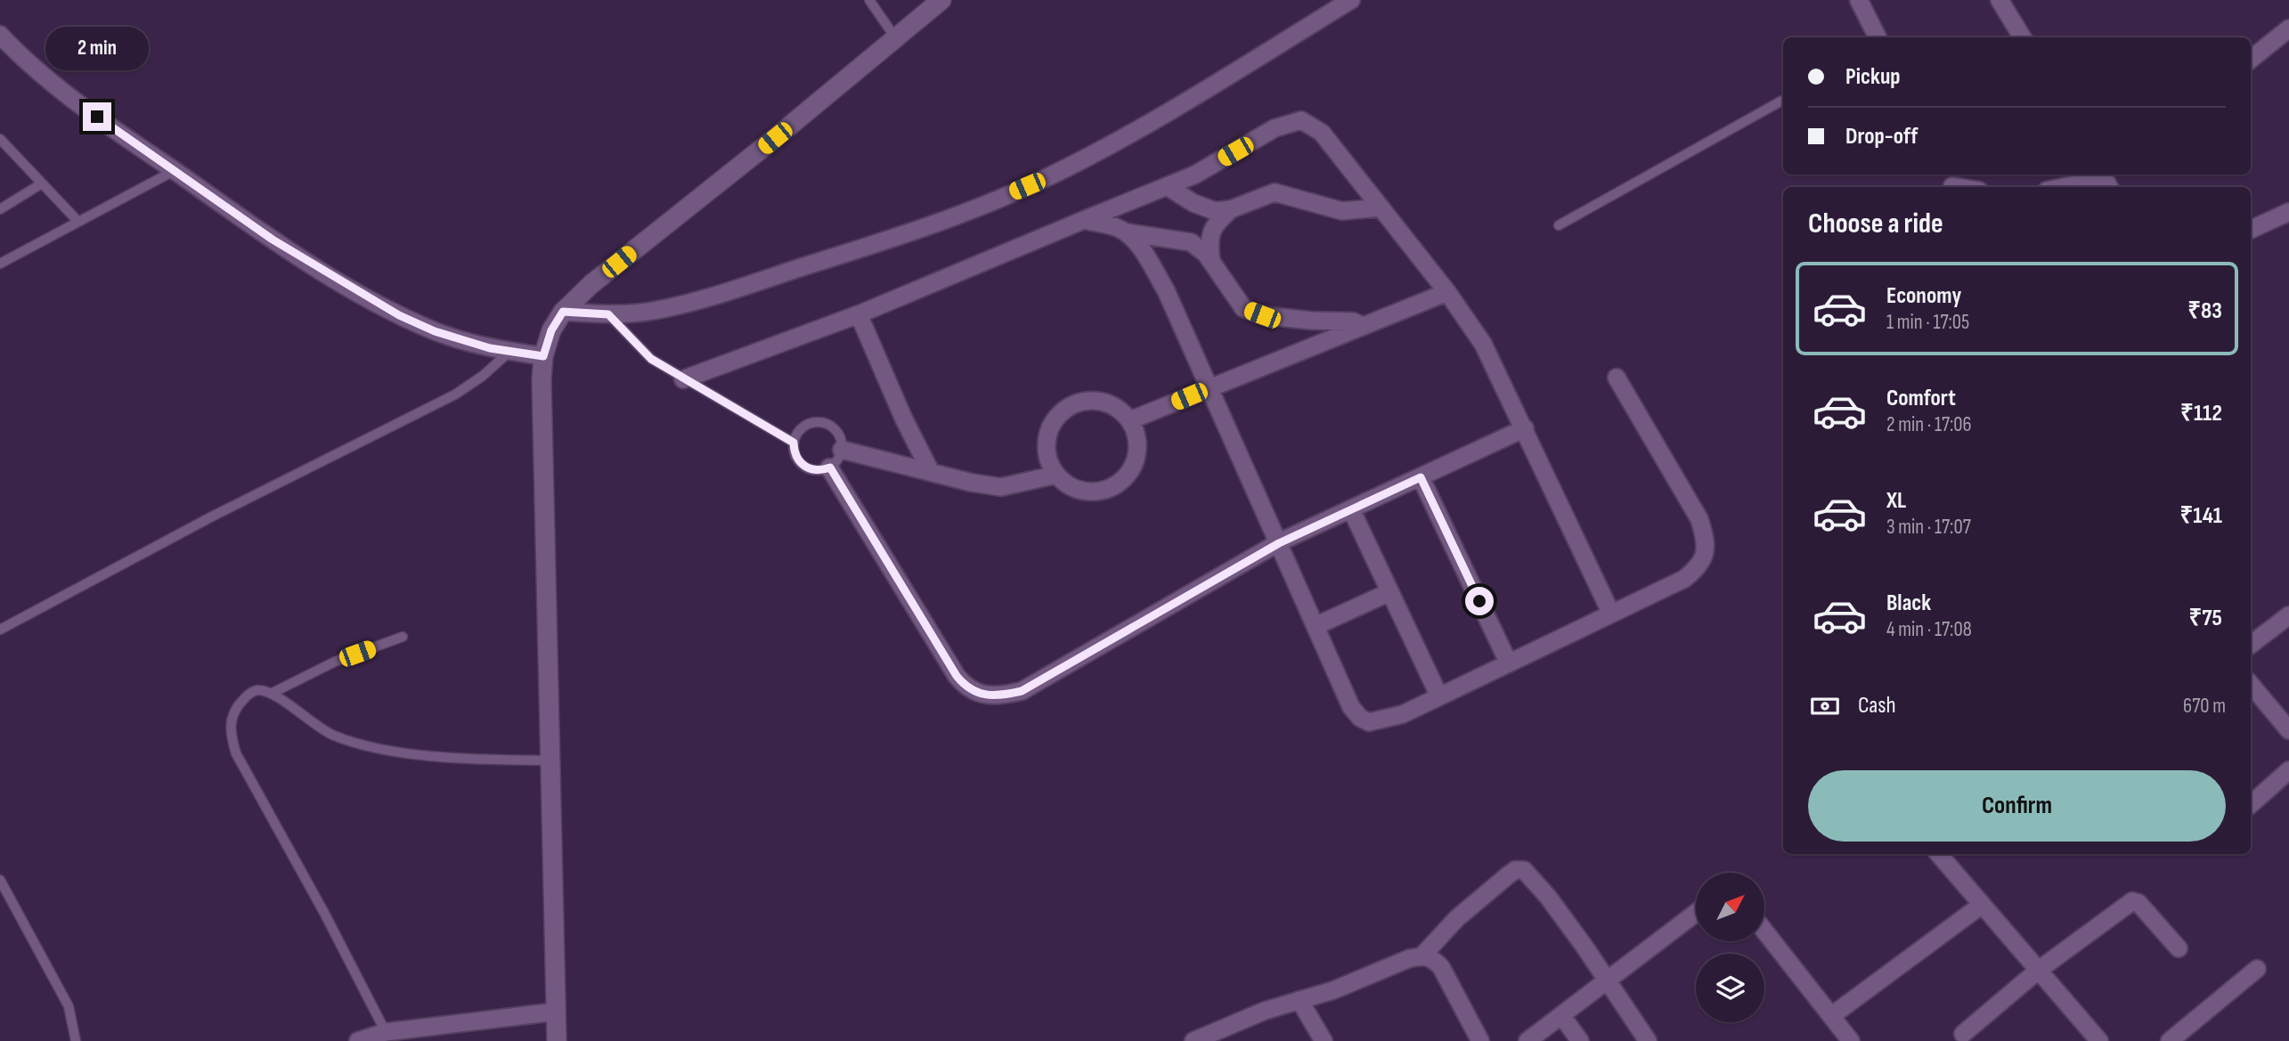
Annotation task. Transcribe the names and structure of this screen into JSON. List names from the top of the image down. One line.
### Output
{"north":"top right","page":{"bubble":"2 min","banner":["Pickup","Drop-off"],"heading":"Choose a ride","list":[{"name":"Economy","note":"1 min · 17:05","value":"₹83"},{"name":"Comfort","note":"2 min · 17:06","value":"₹112"},{"name":"XL","note":"3 min · 17:07","value":"₹141"},{"name":"Black","note":"4 min · 17:08","value":"₹75"}],"pay":["Cash","670 m"],"buttons":"Confirm"}}
